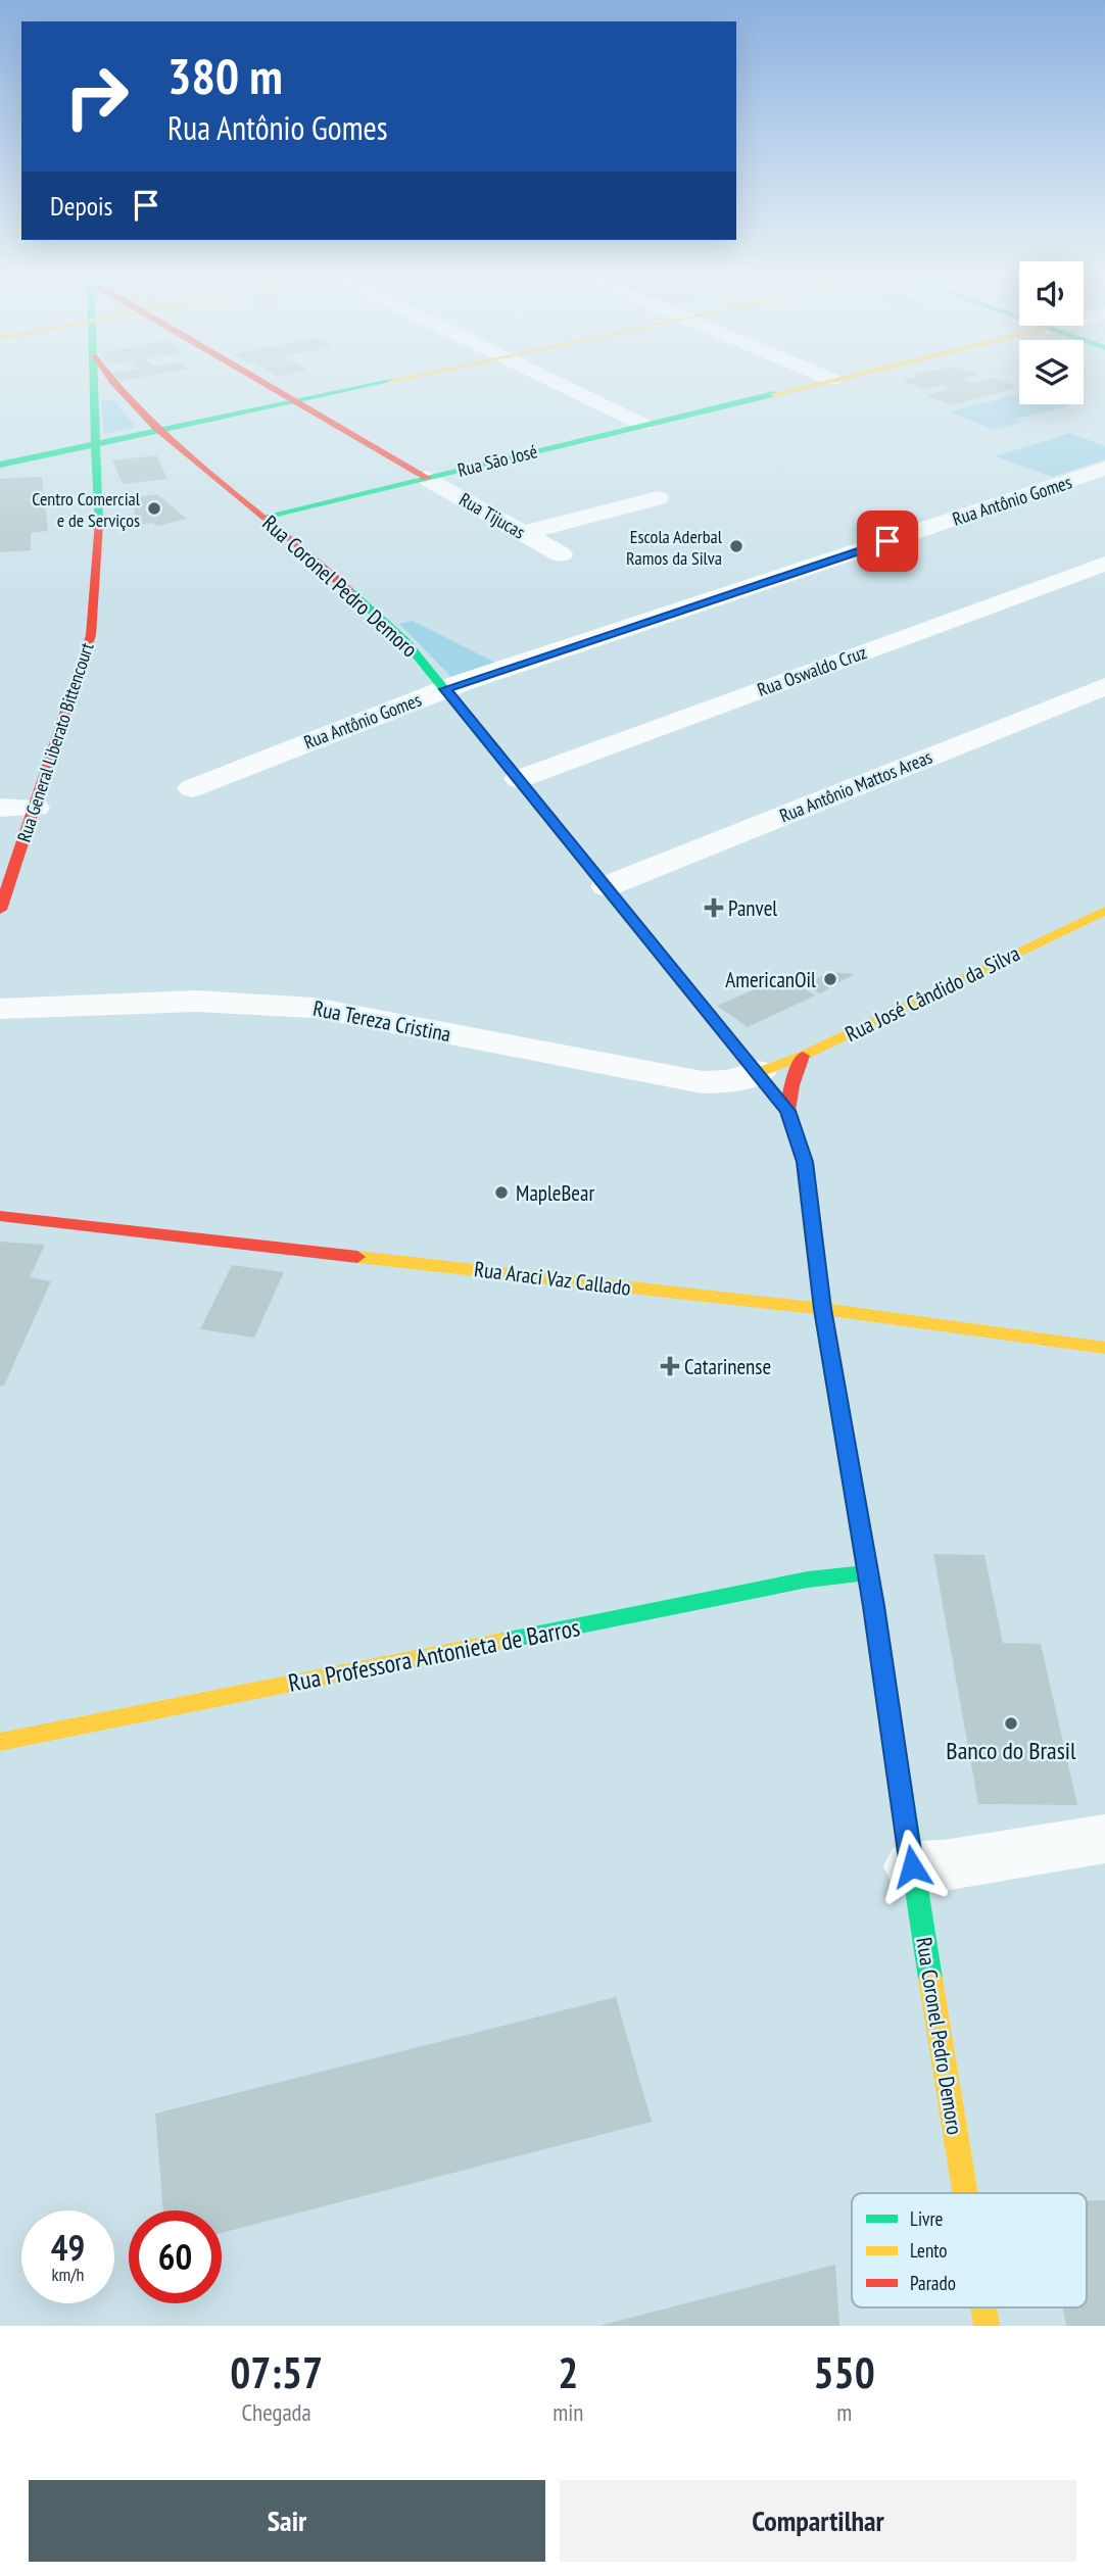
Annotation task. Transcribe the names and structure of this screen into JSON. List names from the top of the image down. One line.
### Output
{"streets":{"main road":["Rua São José","Rua Tijucas","Rua Coronel Pedro Demoro","Rua General Liberato Bittencourt","Rua José Cândido da Silva","Rua Araci Vaz Callado","Rua Professora Antonieta de Barros"],"street":["Rua Antônio Gomes","Rua Oswaldo Cruz","Rua Antônio Mattos Areas","Rua Tereza Cristina"]},"crossings":[["Rua São José","Rua Tijucas"],["Rua São José","Rua Coronel Pedro Demoro"],["Rua Antônio Gomes","Rua Coronel Pedro Demoro"],["Rua Coronel Pedro Demoro","Rua Oswaldo Cruz"],["Rua Coronel Pedro Demoro","Rua Antônio Mattos Areas"],["Rua Coronel Pedro Demoro","Rua José Cândido da Silva"],["Rua Coronel Pedro Demoro","Rua Tereza Cristina"],["Rua Coronel Pedro Demoro","Rua Araci Vaz Callado"],["Rua Coronel Pedro Demoro","Rua Professora Antonieta de Barros"],["Rua José Cândido da Silva","Rua Tereza Cristina"]],"places":{"other":["Centro Comercial e de Serviços","Escola Aderbal Ramos da Silva","AmericanOil","MapleBear","Banco do Brasil"],"health":["Panvel","Catarinense"]},"legend":["Livre","Lento","Parado"],"page":{"turn":["380 m","Rua Antônio Gomes"],"then":"Depois","speed":"49 km/h","limit":"60","eta":["07:57","Chegada","2","min","550","m"],"buttons":["Sair","Compartilhar"]}}
